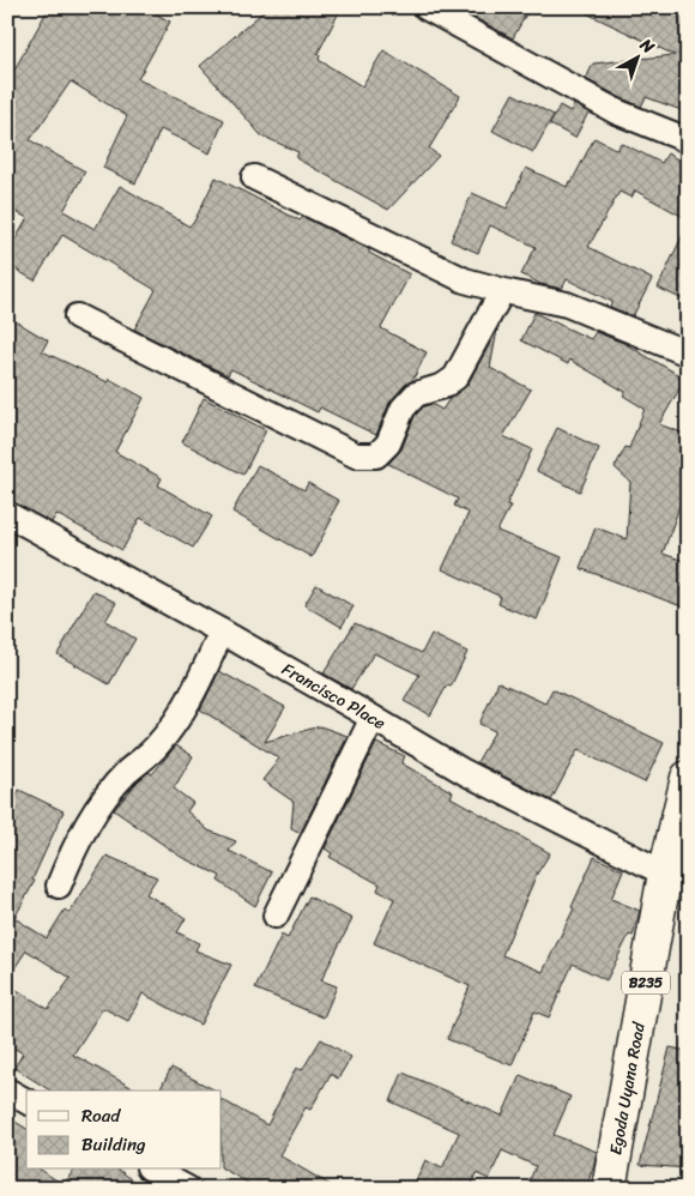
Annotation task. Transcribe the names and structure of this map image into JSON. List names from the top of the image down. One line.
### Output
{"streets":{"main road":["B235","Egoda Uyana Road"],"street":["Francisco Place"]},"crossings":[["Francisco Place","Egoda Uyana Road"]],"legend":["Road","Building"],"north":"top right"}
